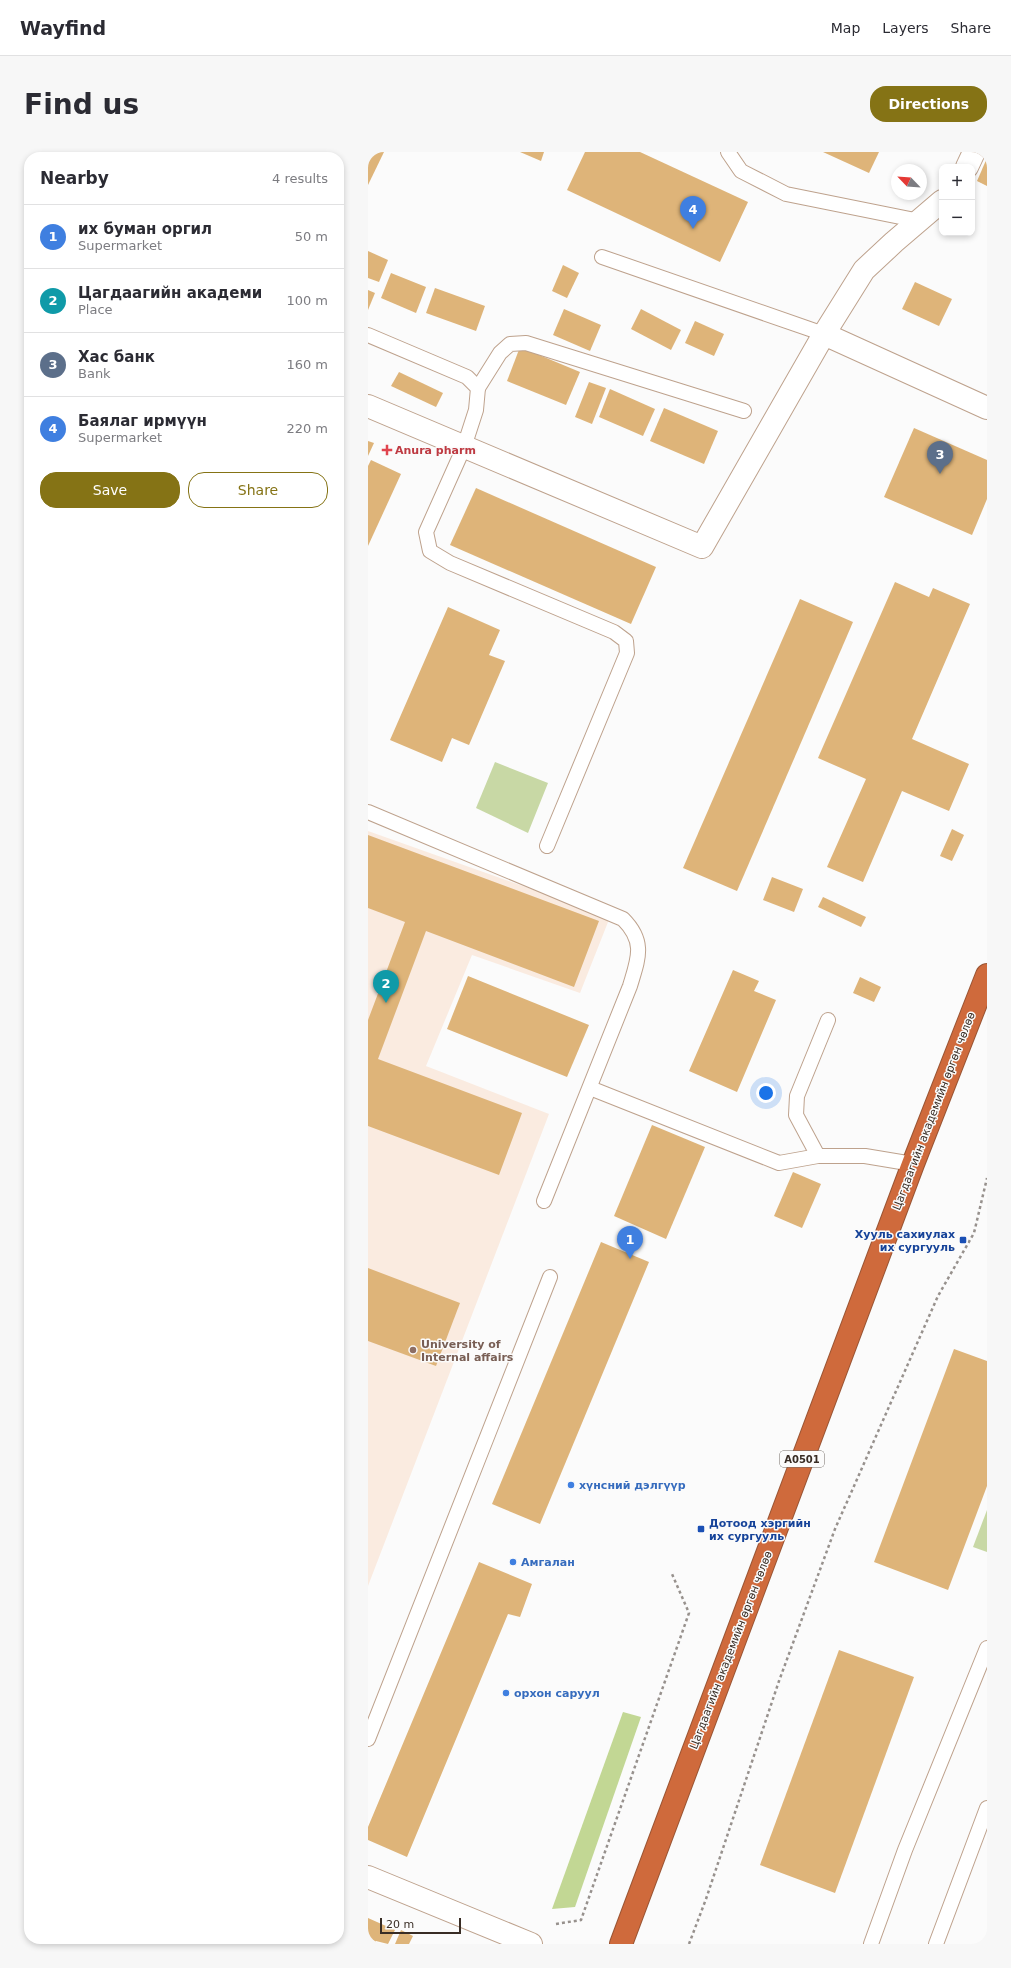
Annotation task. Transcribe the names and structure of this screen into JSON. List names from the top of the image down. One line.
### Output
{"streets":{"highway":["Цагдаагийн академийн өргөн чөлөө","A0501"]},"places":{"health":["Anura pharm"],"transit":["Хууль сахиулах их сургууль","Дотоод хэргийн их сургууль"],"other":["University of Internal affairs","хүнсний дэлгүүр","Амгалан","орхон саруул"]},"scale_bar":"20 m","north":"top left","page":{"header":"Wayfind","nav":["Map","Layers","Share"],"buttons":["Directions",["Save","Share"]],"title":"Find us","heading":["Nearby","4 results"],"map_buttons":["+","−"],"pins":["4","3","2","1"],"list":[{"mark":"1","name":"их буман оргил","note":"Supermarket","value":"50 m"},{"mark":"2","name":"Цагдаагийн академи","note":"Place","value":"100 m"},{"mark":"3","name":"Хас банк","note":"Bank","value":"160 m"},{"mark":"4","name":"Баялаг ирмүүн","note":"Supermarket","value":"220 m"}],"scale":"20 m"}}
